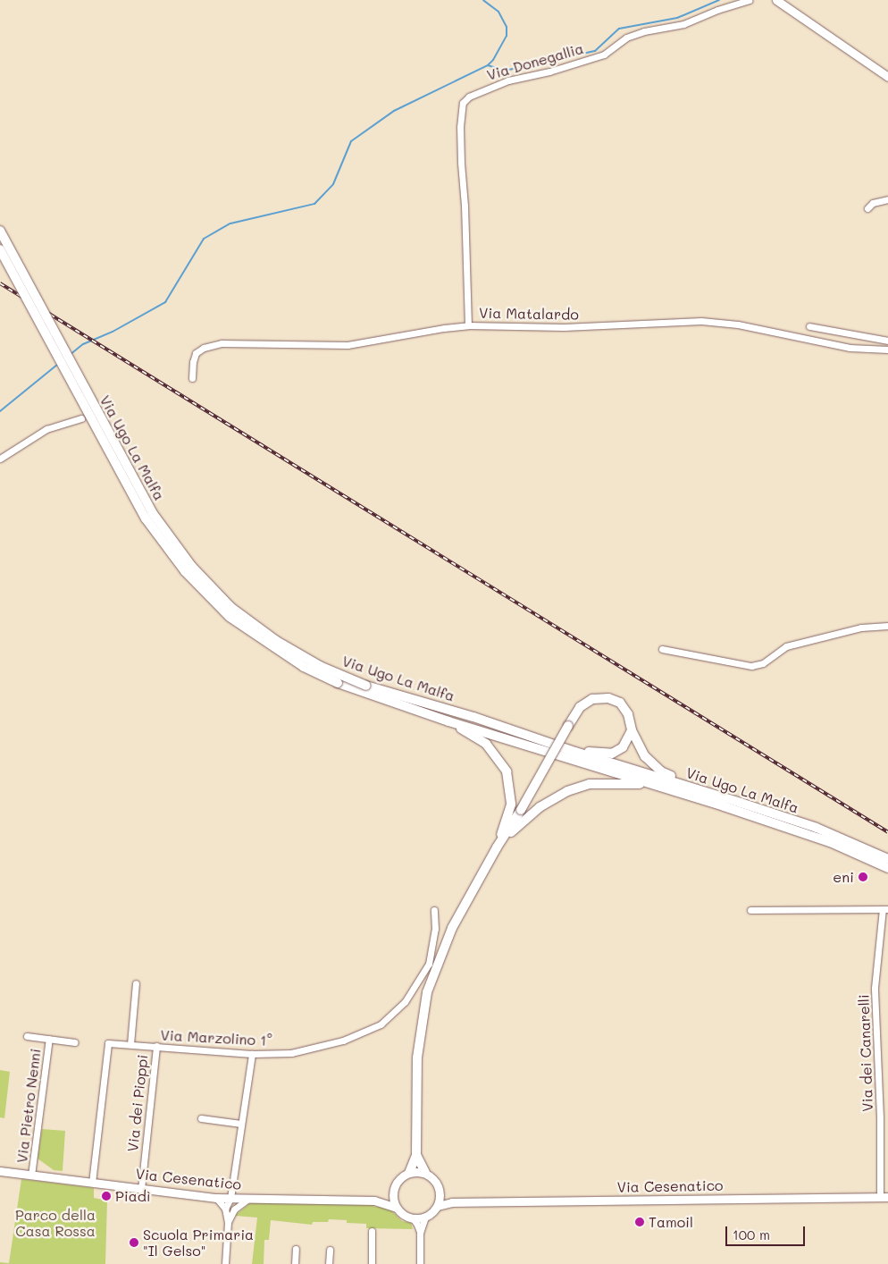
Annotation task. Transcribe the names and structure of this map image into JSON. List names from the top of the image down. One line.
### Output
{"streets":{"highway":["Via Ugo La Malfa"],"main road":["Via Cesenatico"],"street":["Via Donegallia","Via Matalardo","Via Marzolino 1°","Via dei Canarelli","Via dei Pioppi","Via Pietro Nenni"]},"crossings":[["Via Donegallia","Via Matalardo"],["Via Marzolino 1°","Via dei Pioppi"],["Via Marzolino 1°","Via Cesenatico"],["Via dei Canarelli","Via Cesenatico"],["Via dei Pioppi","Via Cesenatico"],["Via Pietro Nenni","Via Cesenatico"]],"parks":["Parco della Casa Rossa"],"places":["eni","Piadì","Tamoil","Scuola Primaria \"Il Gelso\""],"scale_bar":"100 m"}
